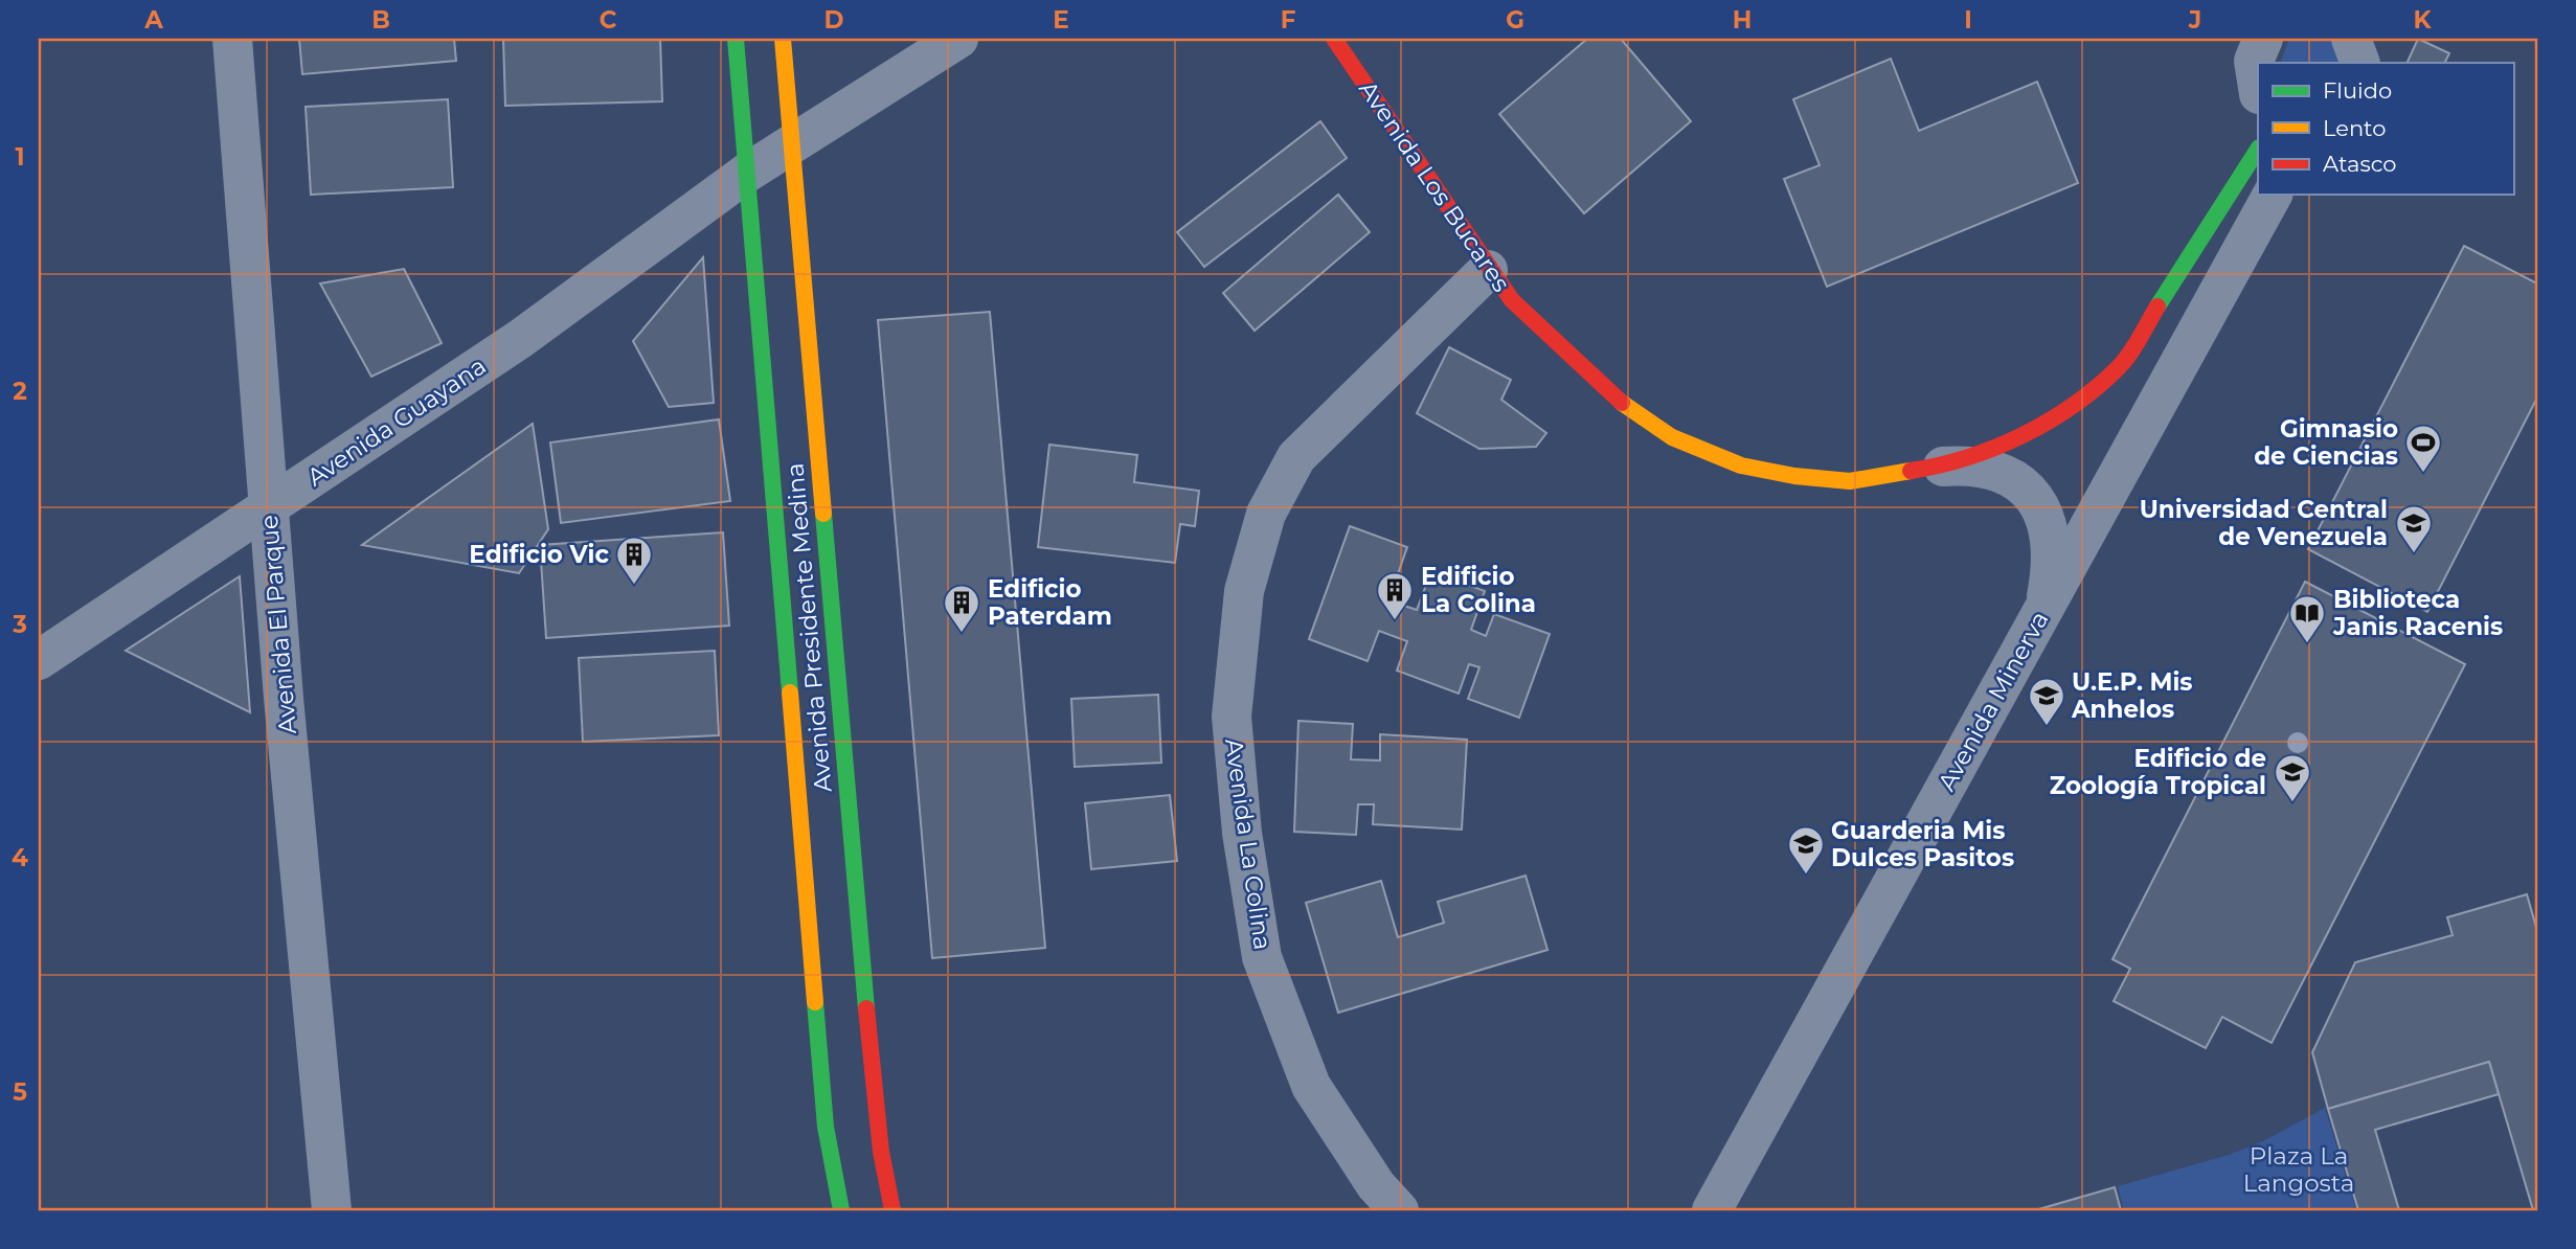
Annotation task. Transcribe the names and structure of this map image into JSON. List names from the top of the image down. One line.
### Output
{"streets":{"street":["Avenida Los Bucares","Avenida Guayana","Avenida El Parque","Avenida Presidente Medina","Avenida Minerva","Avenida La Colina"]},"crossings":[["Avenida Los Bucares","Avenida Minerva"],["Avenida Los Bucares","Avenida La Colina"],["Avenida Guayana","Avenida El Parque"],["Avenida Guayana","Avenida Presidente Medina"]],"parks":["Plaza La Langosta"],"places":{"sports":["Gimnasio de Ciencias"],"school or university":["Universidad Central de Venezuela","U.E.P. Mis Anhelos","Edificio de Zoología Tropical","Guarderia Mis Dulces Pasitos"],"building":["Edificio Vic","Edificio La Colina","Edificio Paterdam"],"library":["Biblioteca Janis Racenis"]},"legend":["Fluido","Lento","Atasco"],"grid":{"columns":["A","B","C","D","E","F","G","H","I","J","K"],"rows":["1","2","3","4","5"]}}
